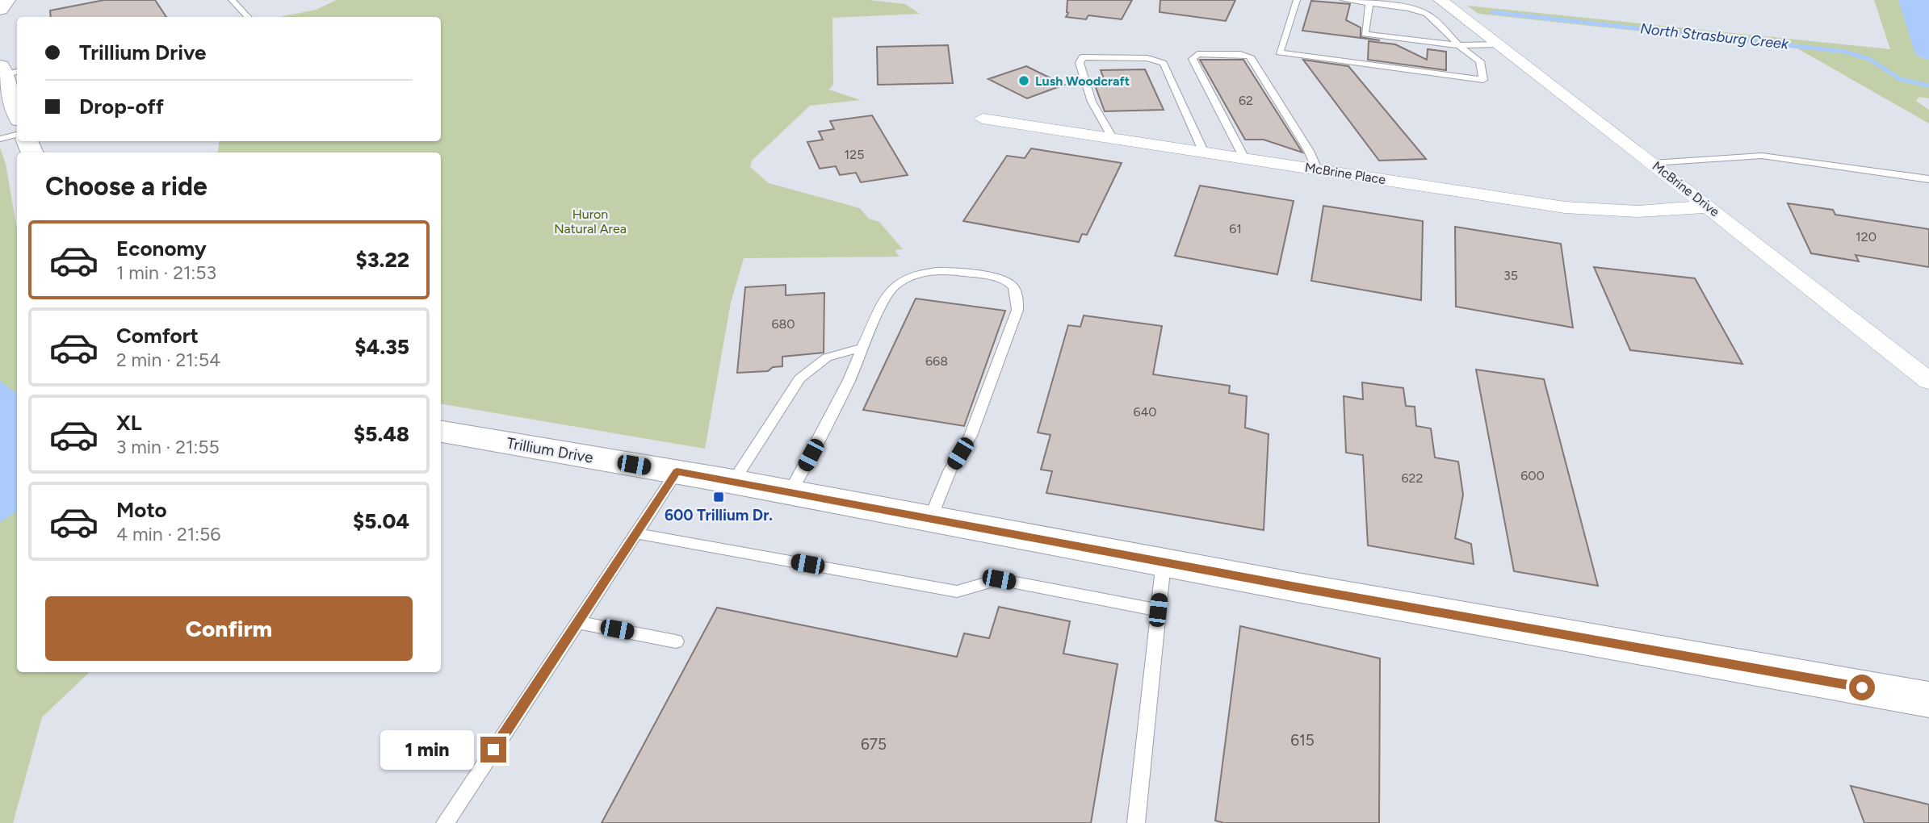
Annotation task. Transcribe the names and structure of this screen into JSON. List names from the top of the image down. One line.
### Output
{"streets":{"street":["McBrine Place","McBrine Drive","Trillium Drive"]},"crossings":[["McBrine Place","McBrine Drive"]],"water":["North Strasburg Creek"],"parks":["Huron Natural Area"],"places":{"other":["Lush Woodcraft"],"transit":["600 Trillium Dr."]},"house_numbers":["62","125","61","120","35","680","668","640","600","622","615","675"],"page":{"banner":["Trillium Drive","Drop-off"],"heading":"Choose a ride","list":[{"name":"Economy","note":"1 min · 21:53","value":"$3.22"},{"name":"Comfort","note":"2 min · 21:54","value":"$4.35"},{"name":"XL","note":"3 min · 21:55","value":"$5.48"},{"name":"Moto","note":"4 min · 21:56","value":"$5.04"}],"buttons":"Confirm","bubble":"1 min"}}
